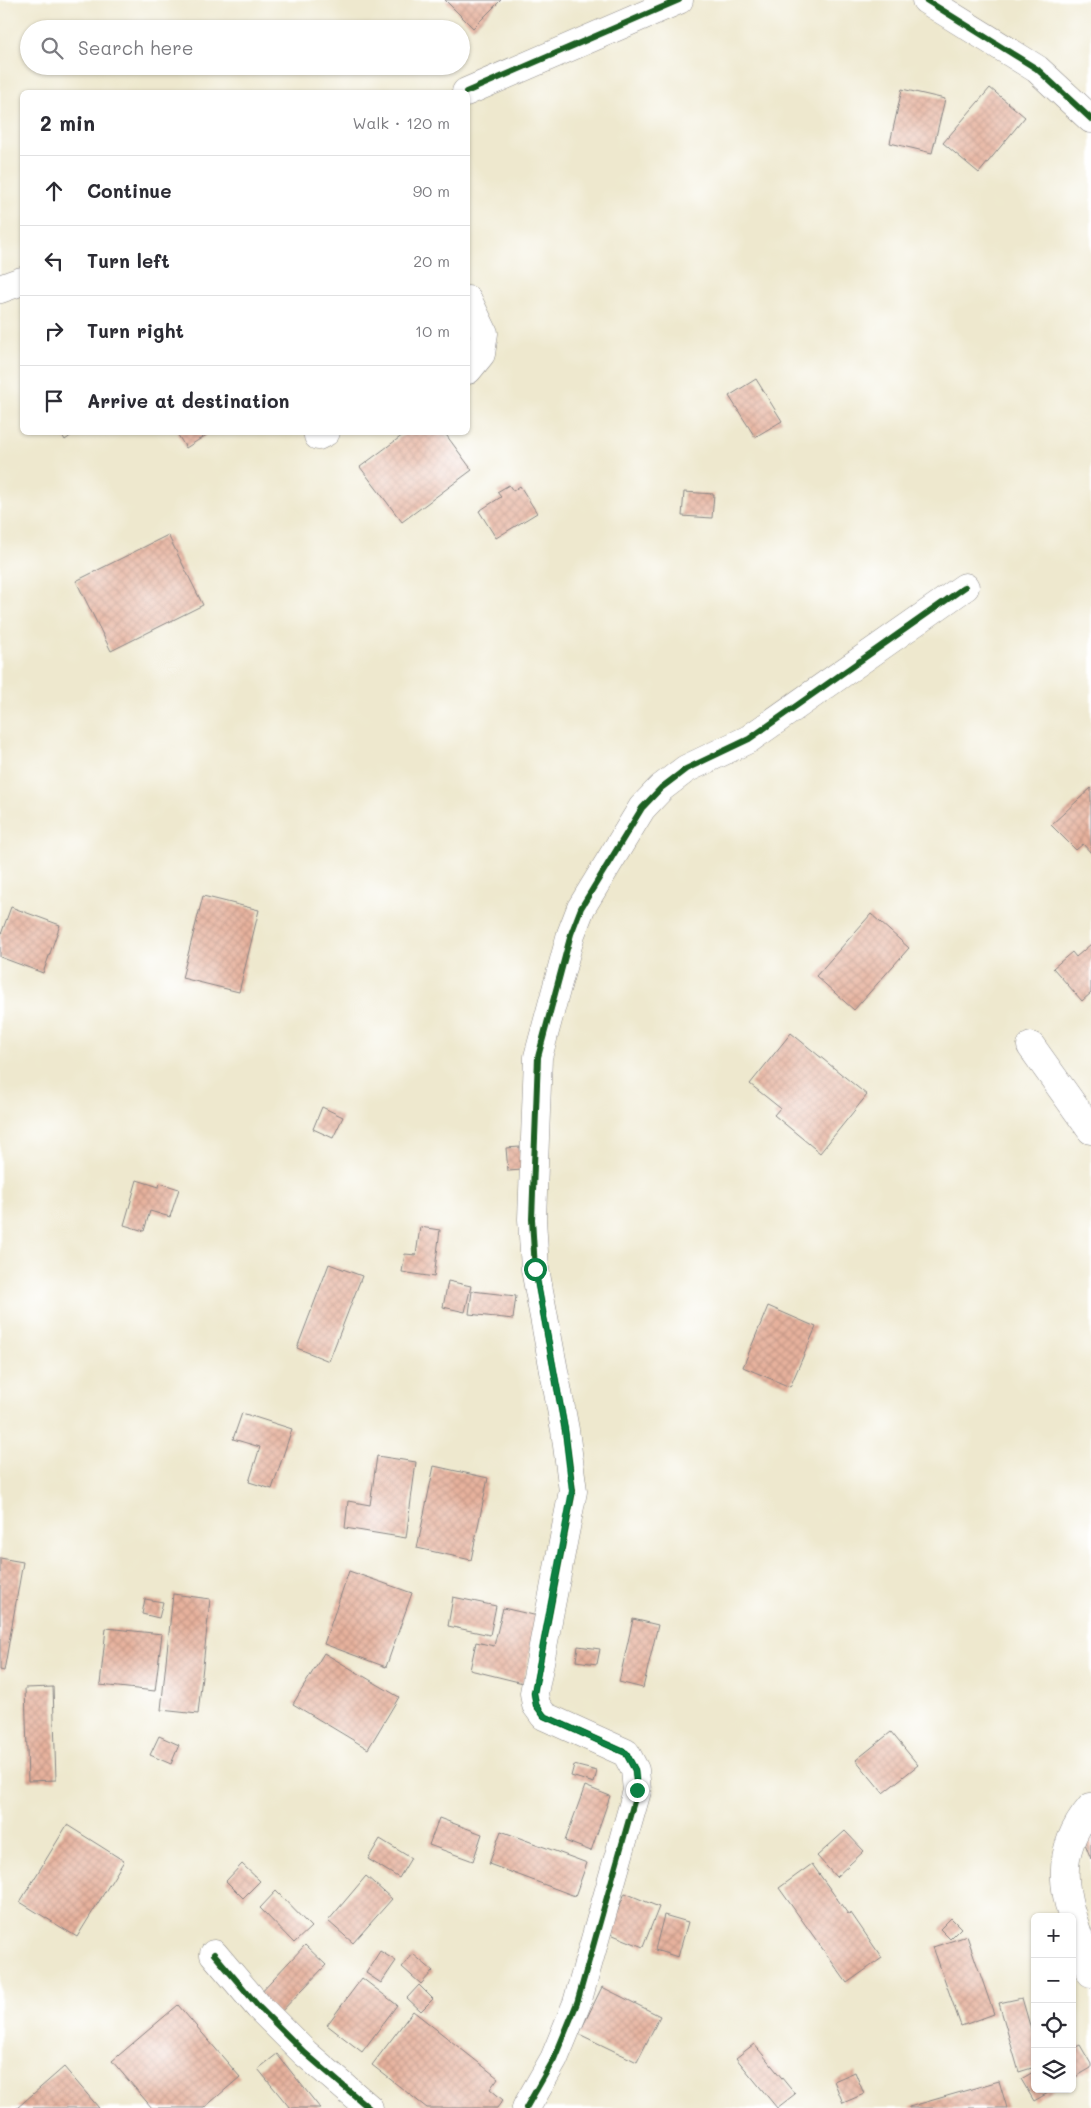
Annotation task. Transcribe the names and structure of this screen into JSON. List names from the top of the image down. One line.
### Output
{"page":{"search":"Search here","heading":["2 min","Walk · 120 m"],"list":[["Continue","90 m"],["Turn left","20 m"],["Turn right","10 m"],"Arrive at destination"],"map_buttons":["+","−"]}}
